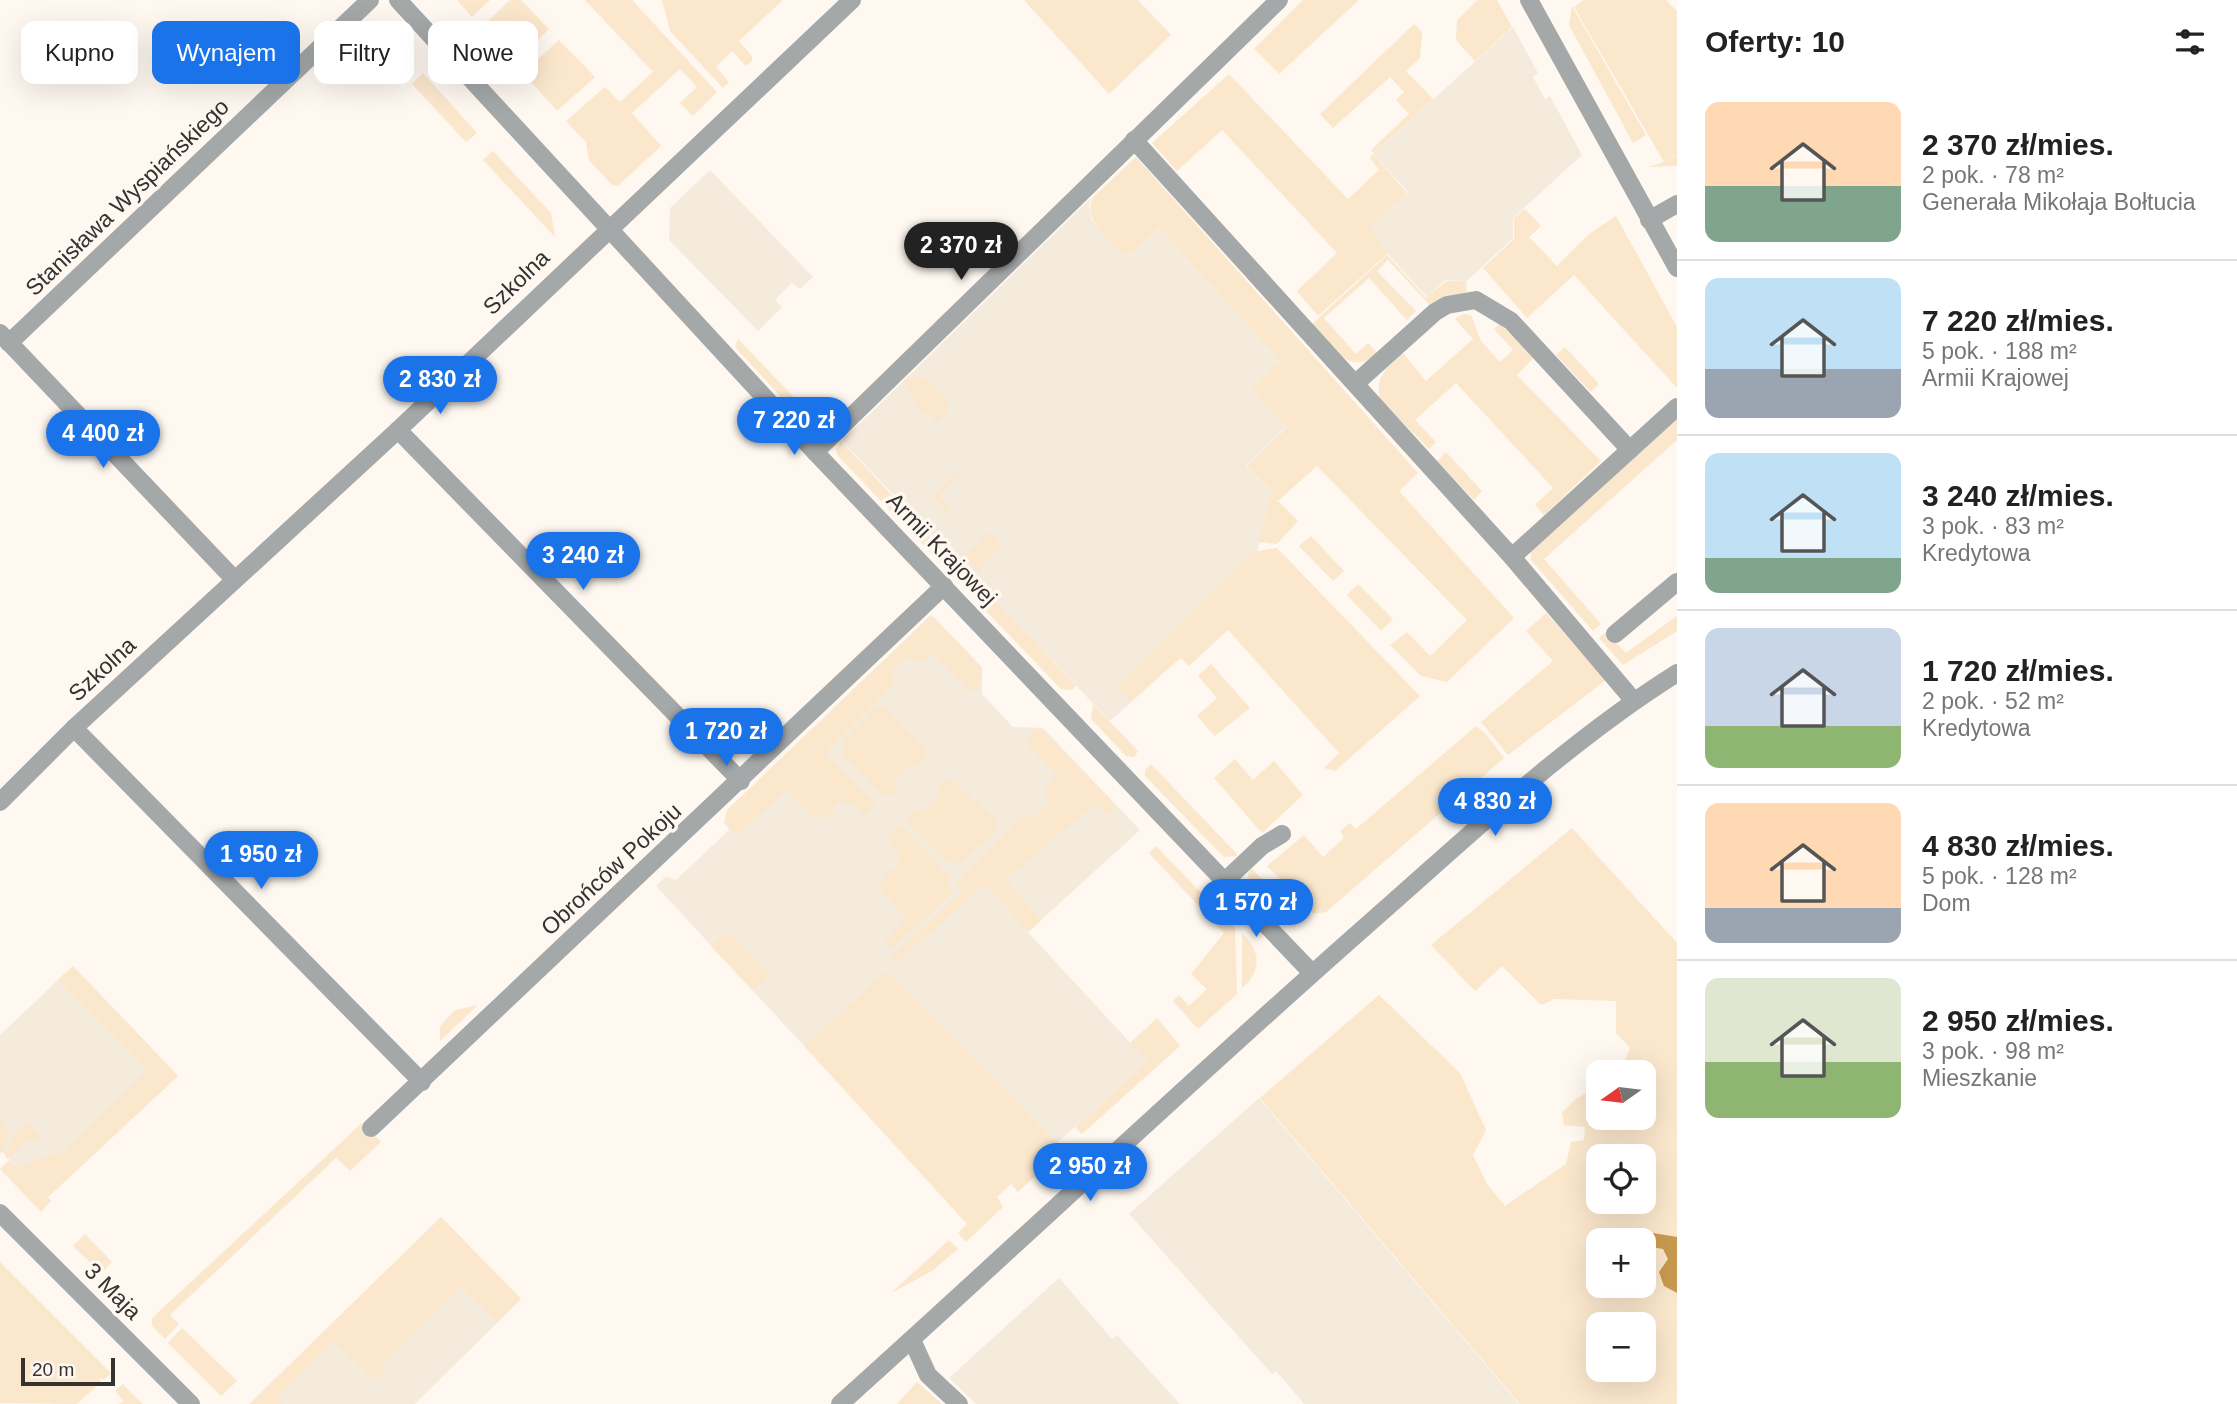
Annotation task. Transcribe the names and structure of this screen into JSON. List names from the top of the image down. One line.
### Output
{"streets":{"street":["Stanisława Wyspiańskiego","Szkolna","Armii Krajowej","Obrońców Pokoju","3 Maja"]},"crossings":[["Szkolna","Armii Krajowej"],["Armii Krajowej","Obrońców Pokoju"]],"scale_bar":"20 m","north":"left","page":{"heading":"Oferty: 10","chip":["Kupno","Wynajem","Filtry","Nowe"],"list":[{"name":"2 370 zł/mies.","note":"2 pok. · 78 m² · Generała Mikołaja Bołtucia"},{"name":"7 220 zł/mies.","note":"5 pok. · 188 m² · Armii Krajowej"},{"name":"3 240 zł/mies.","note":"3 pok. · 83 m² · Kredytowa"},{"name":"1 720 zł/mies.","note":"2 pok. · 52 m² · Kredytowa"},{"name":"4 830 zł/mies.","note":"5 pok. · 128 m² · Dom"},{"name":"2 950 zł/mies.","note":"3 pok. · 98 m² · Mieszkanie"}],"price":["2 370 zł","2 830 zł","7 220 zł","4 400 zł","3 240 zł","1 720 zł","4 830 zł","1 950 zł","1 570 zł","2 950 zł"],"map_buttons":["+","−"],"scale":"20 m"}}
